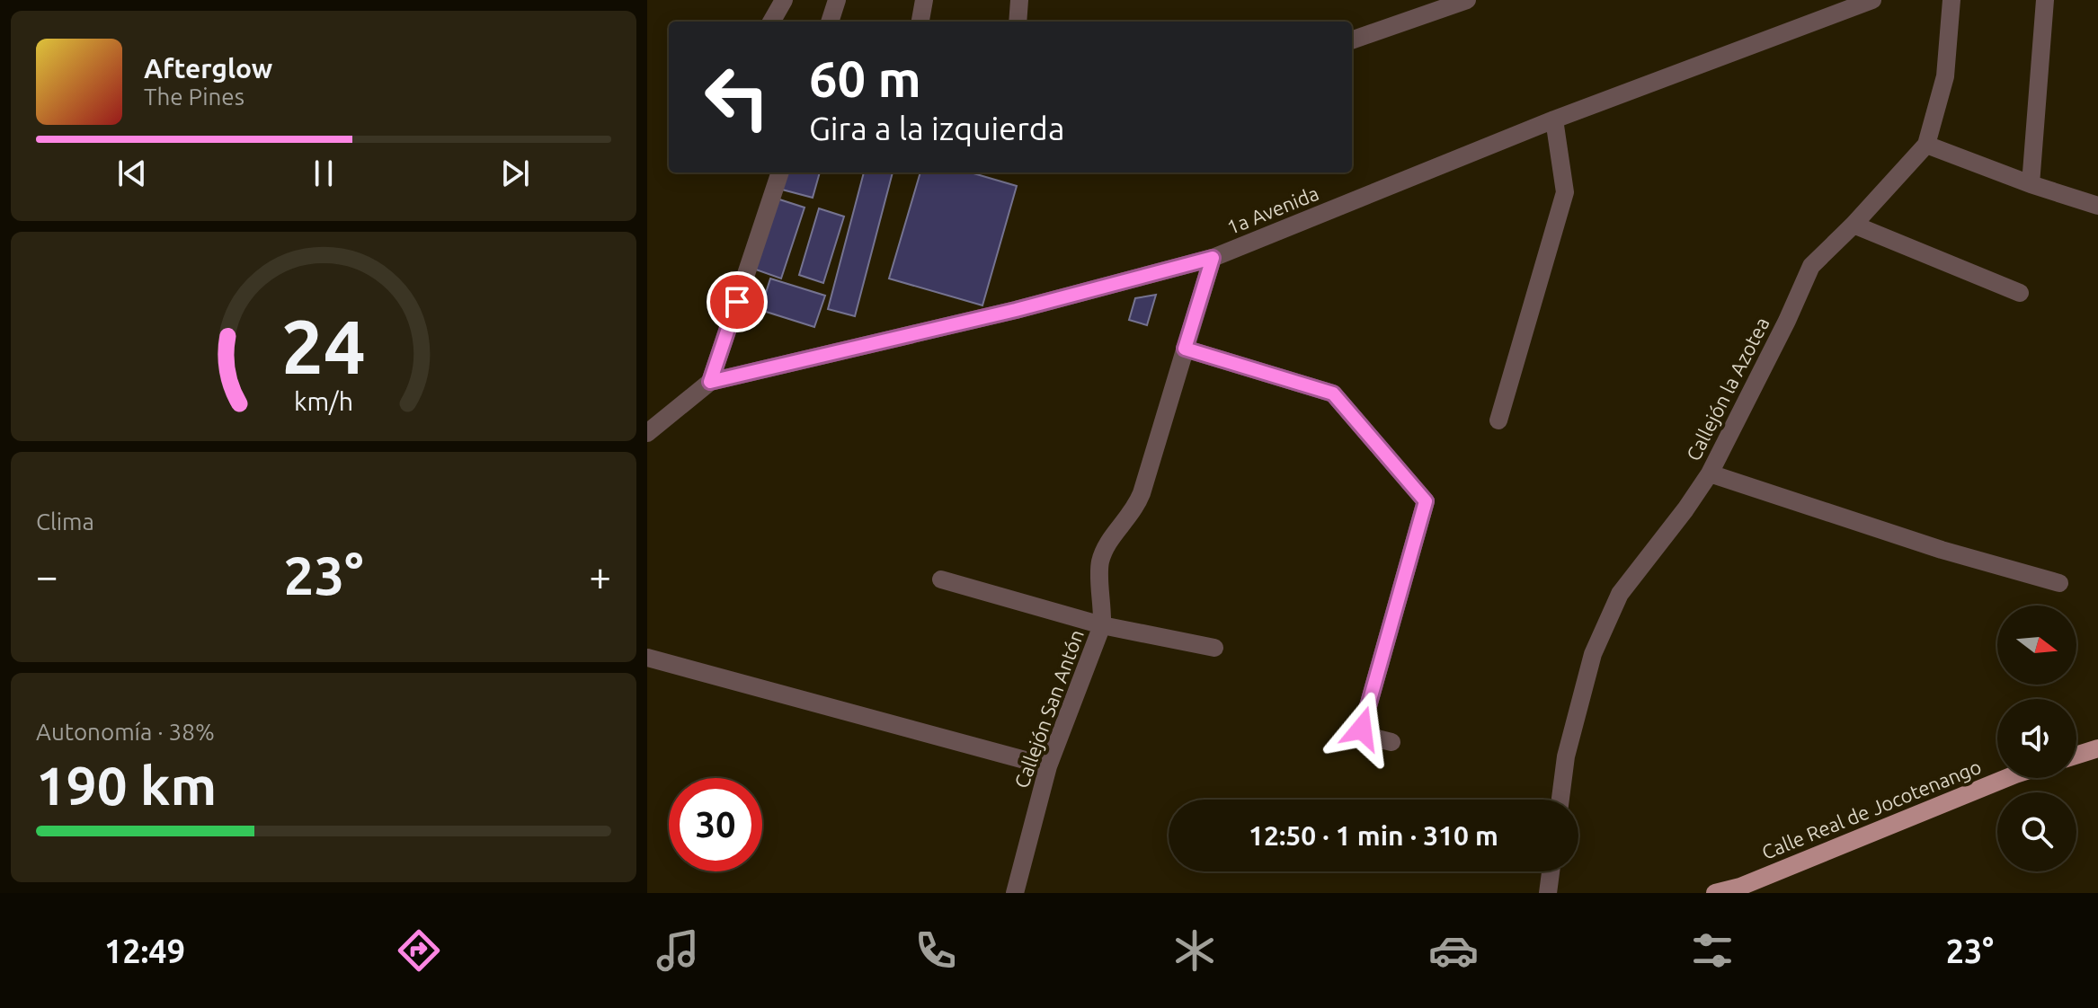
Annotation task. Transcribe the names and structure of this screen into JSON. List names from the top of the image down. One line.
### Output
{"streets":{"main road":["Calle Real de Jocotenango"],"street":["1a Avenida","Callejón la Azotea","Callejón San Antón"]},"crossings":[["1a Avenida","Callejón San Antón"]],"north":"right","page":{"turn":["60 m","Gira a la izquierda"],"song":["Afterglow","The Pines"],"tile":["Clima",["Autonomía · 38%","190 km"]],"heat":["−","23°","+"],"limit":"30","trip":"12:50 · 1 min · 310 m","tabs":["12:49","23°"],"gauge":["24","km/h"]}}
